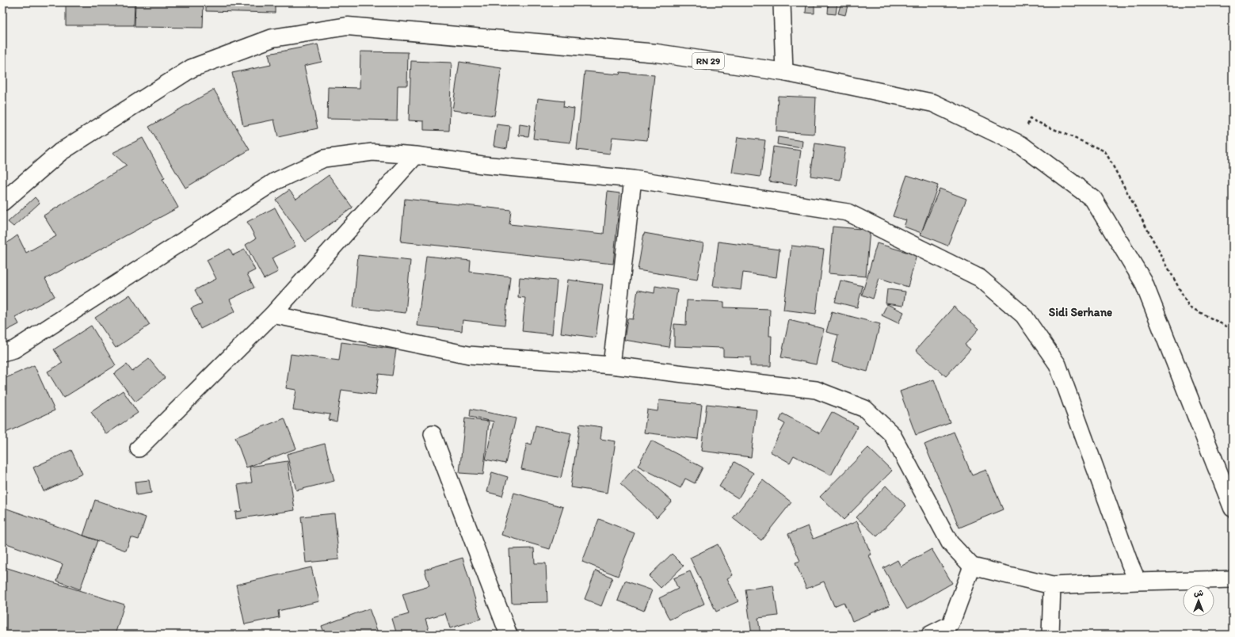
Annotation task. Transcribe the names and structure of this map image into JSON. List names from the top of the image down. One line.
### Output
{"streets":{"main road":["RN 29"]},"districts":["Sidi Serhane"],"north":"top"}
